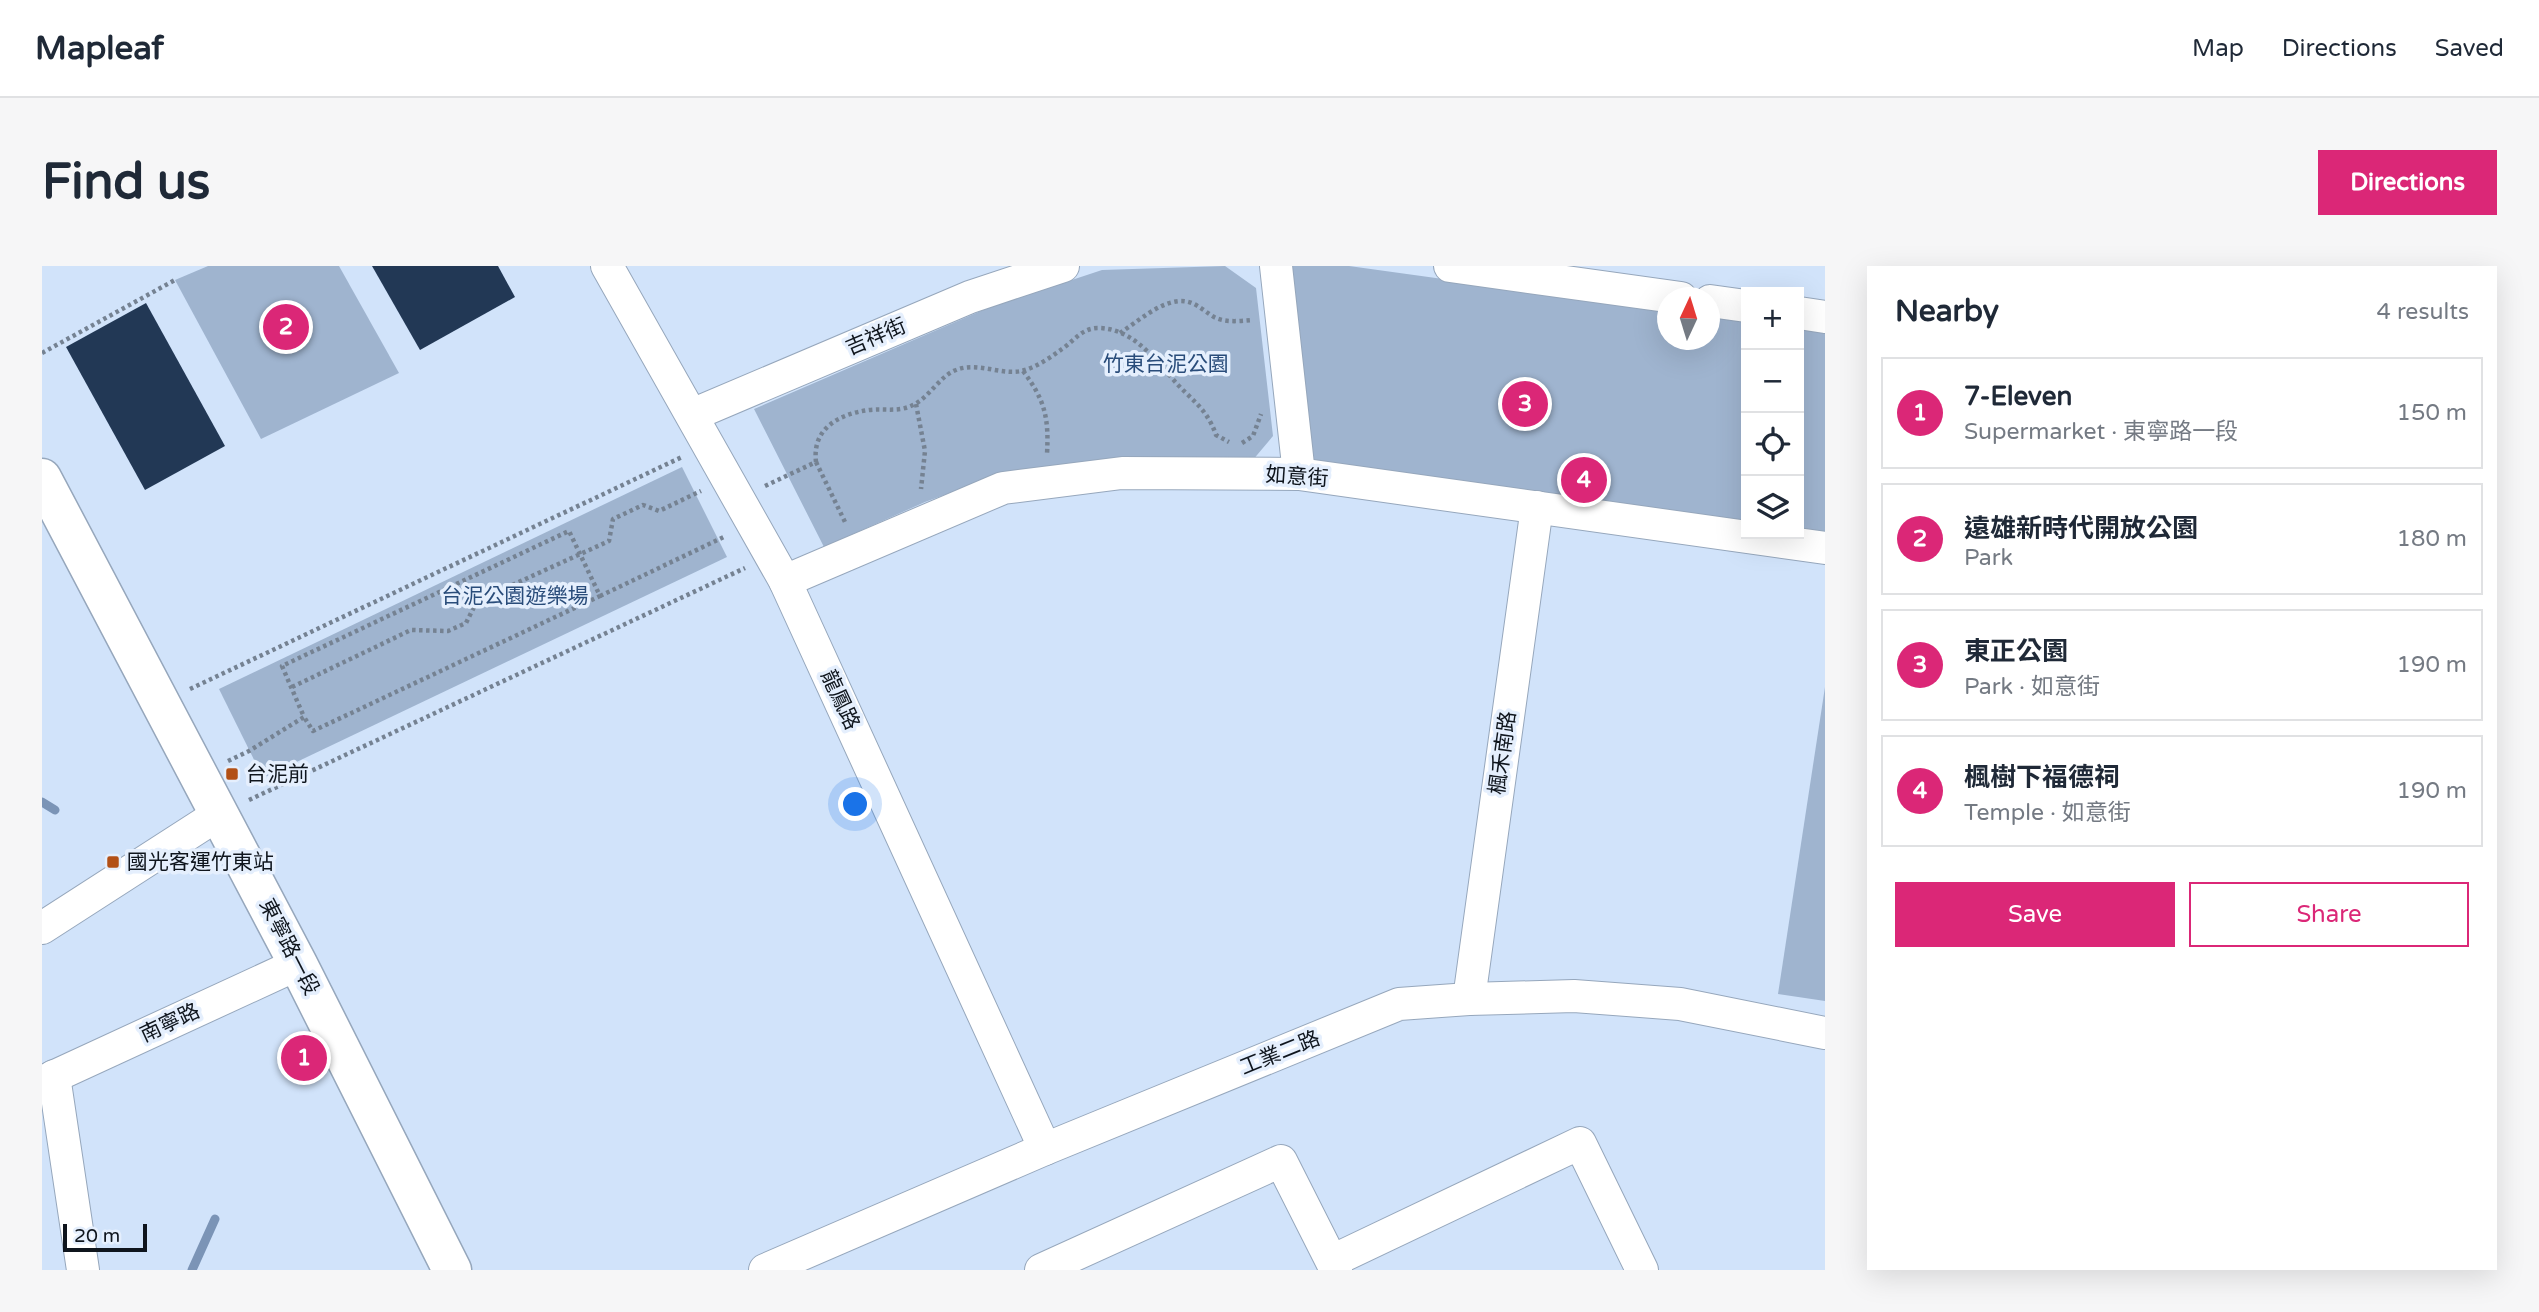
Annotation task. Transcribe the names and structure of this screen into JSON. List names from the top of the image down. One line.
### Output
{"streets":{"main road":["東寧路一段"],"street":["吉祥街","如意街","龍鳳路","楓禾南路","南寧路","工業二路"]},"crossings":[["吉祥街","龍鳳路"],["如意街","龍鳳路"],["如意街","楓禾南路"],["龍鳳路","工業二路"],["楓禾南路","工業二路"],["東寧路一段","南寧路"]],"parks":["竹東台泥公園","台泥公園遊樂場"],"places":{"transit":["台泥前","國光客運竹東站"]},"scale_bar":"20 m","north":"top","page":{"header":"Mapleaf","nav":["Map","Directions","Saved"],"buttons":["Directions",["Save","Share"]],"title":"Find us","heading":["Nearby","4 results"],"map_buttons":["+","−"],"pins":["2","3","4","1"],"list":[{"mark":"1","name":"7-Eleven","note":"Supermarket · 東寧路一段","value":"150 m"},{"mark":"2","name":"遠雄新時代開放公園","note":"Park","value":"180 m"},{"mark":"3","name":"東正公園","note":"Park · 如意街","value":"190 m"},{"mark":"4","name":"楓樹下福德祠","note":"Temple · 如意街","value":"190 m"}],"scale":"20 m"}}
